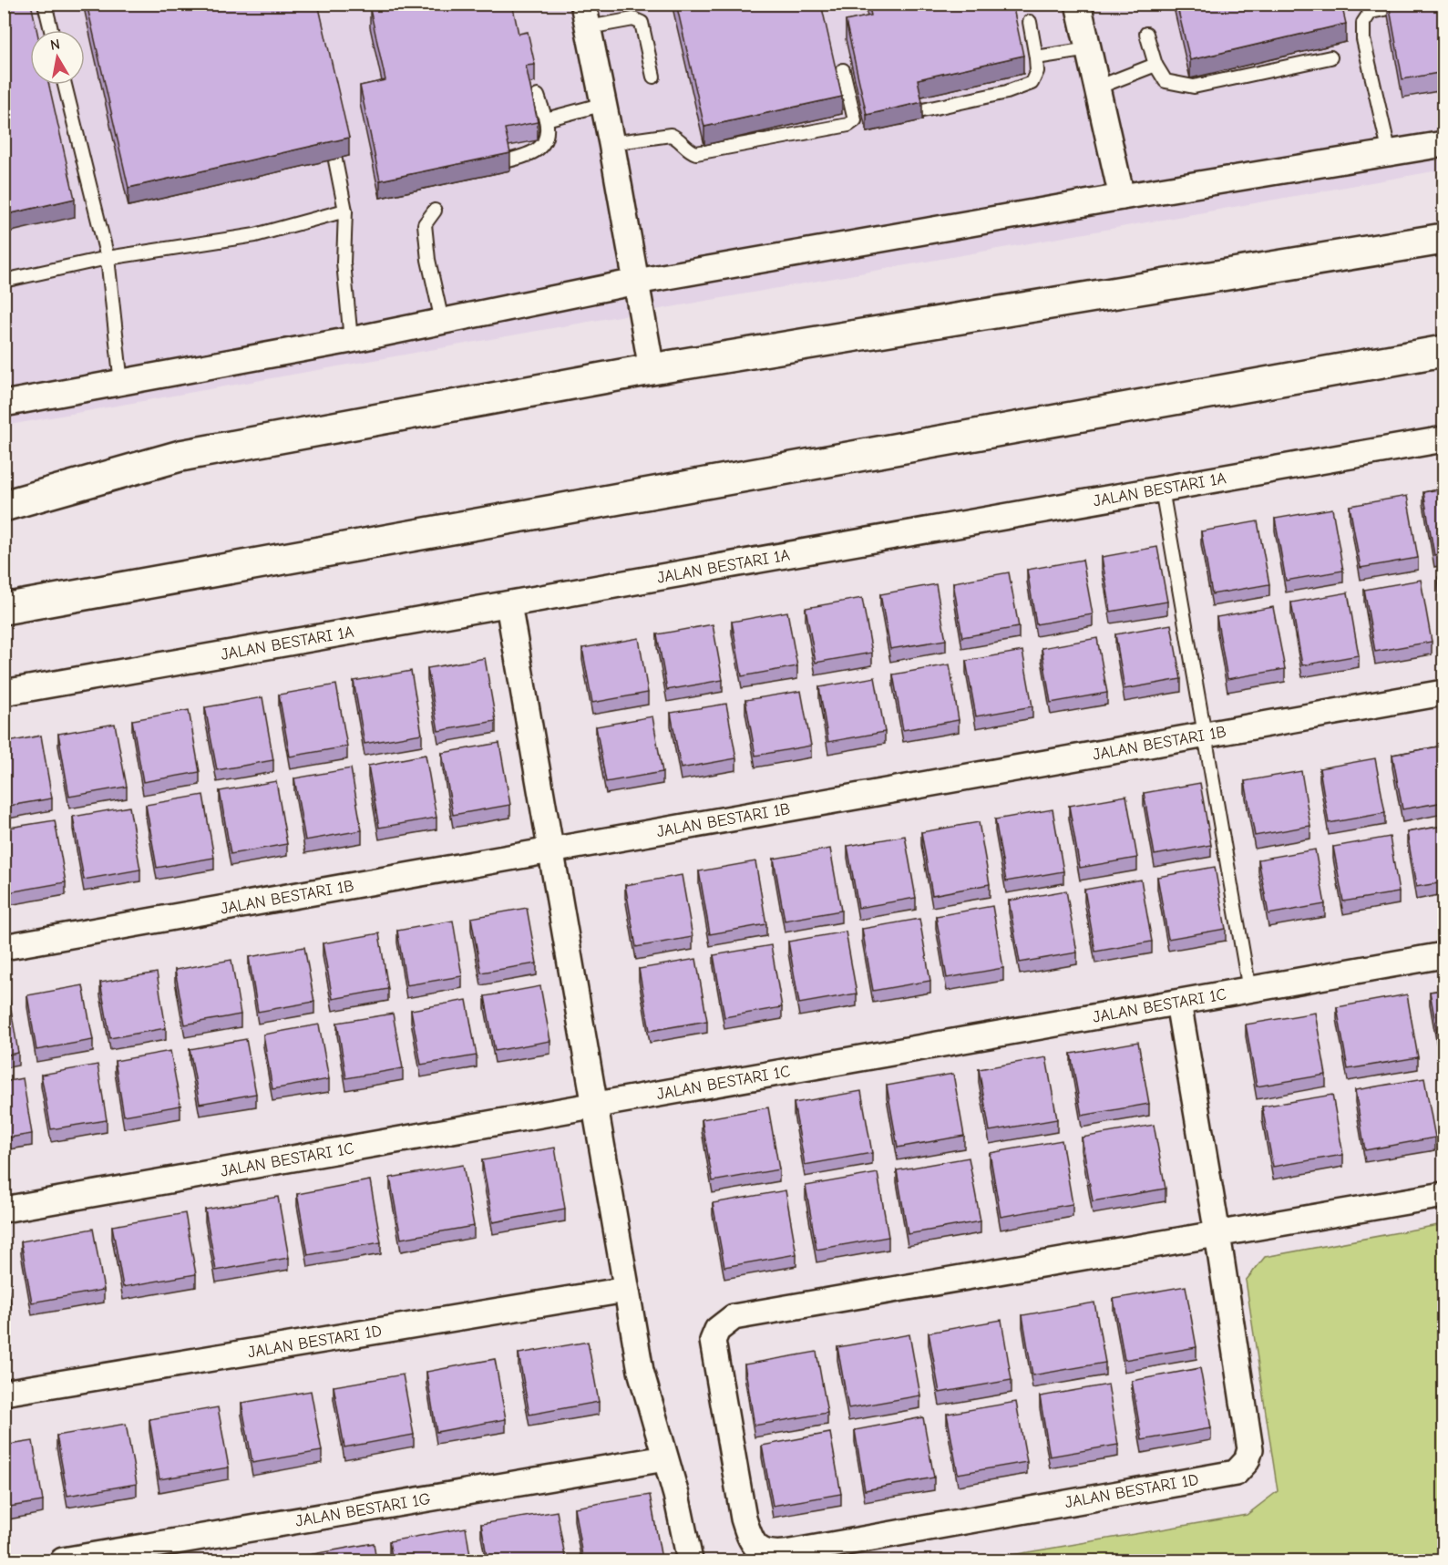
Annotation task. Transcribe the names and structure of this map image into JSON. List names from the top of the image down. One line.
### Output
{"streets":{"street":["JALAN BESTARI 1A","JALAN BESTARI 1B","JALAN BESTARI 1C","JALAN BESTARI 1D","JALAN BESTARI 1G"]},"crossings":[["JALAN BESTARI 1C","JALAN BESTARI 1D"]],"north":"top"}
